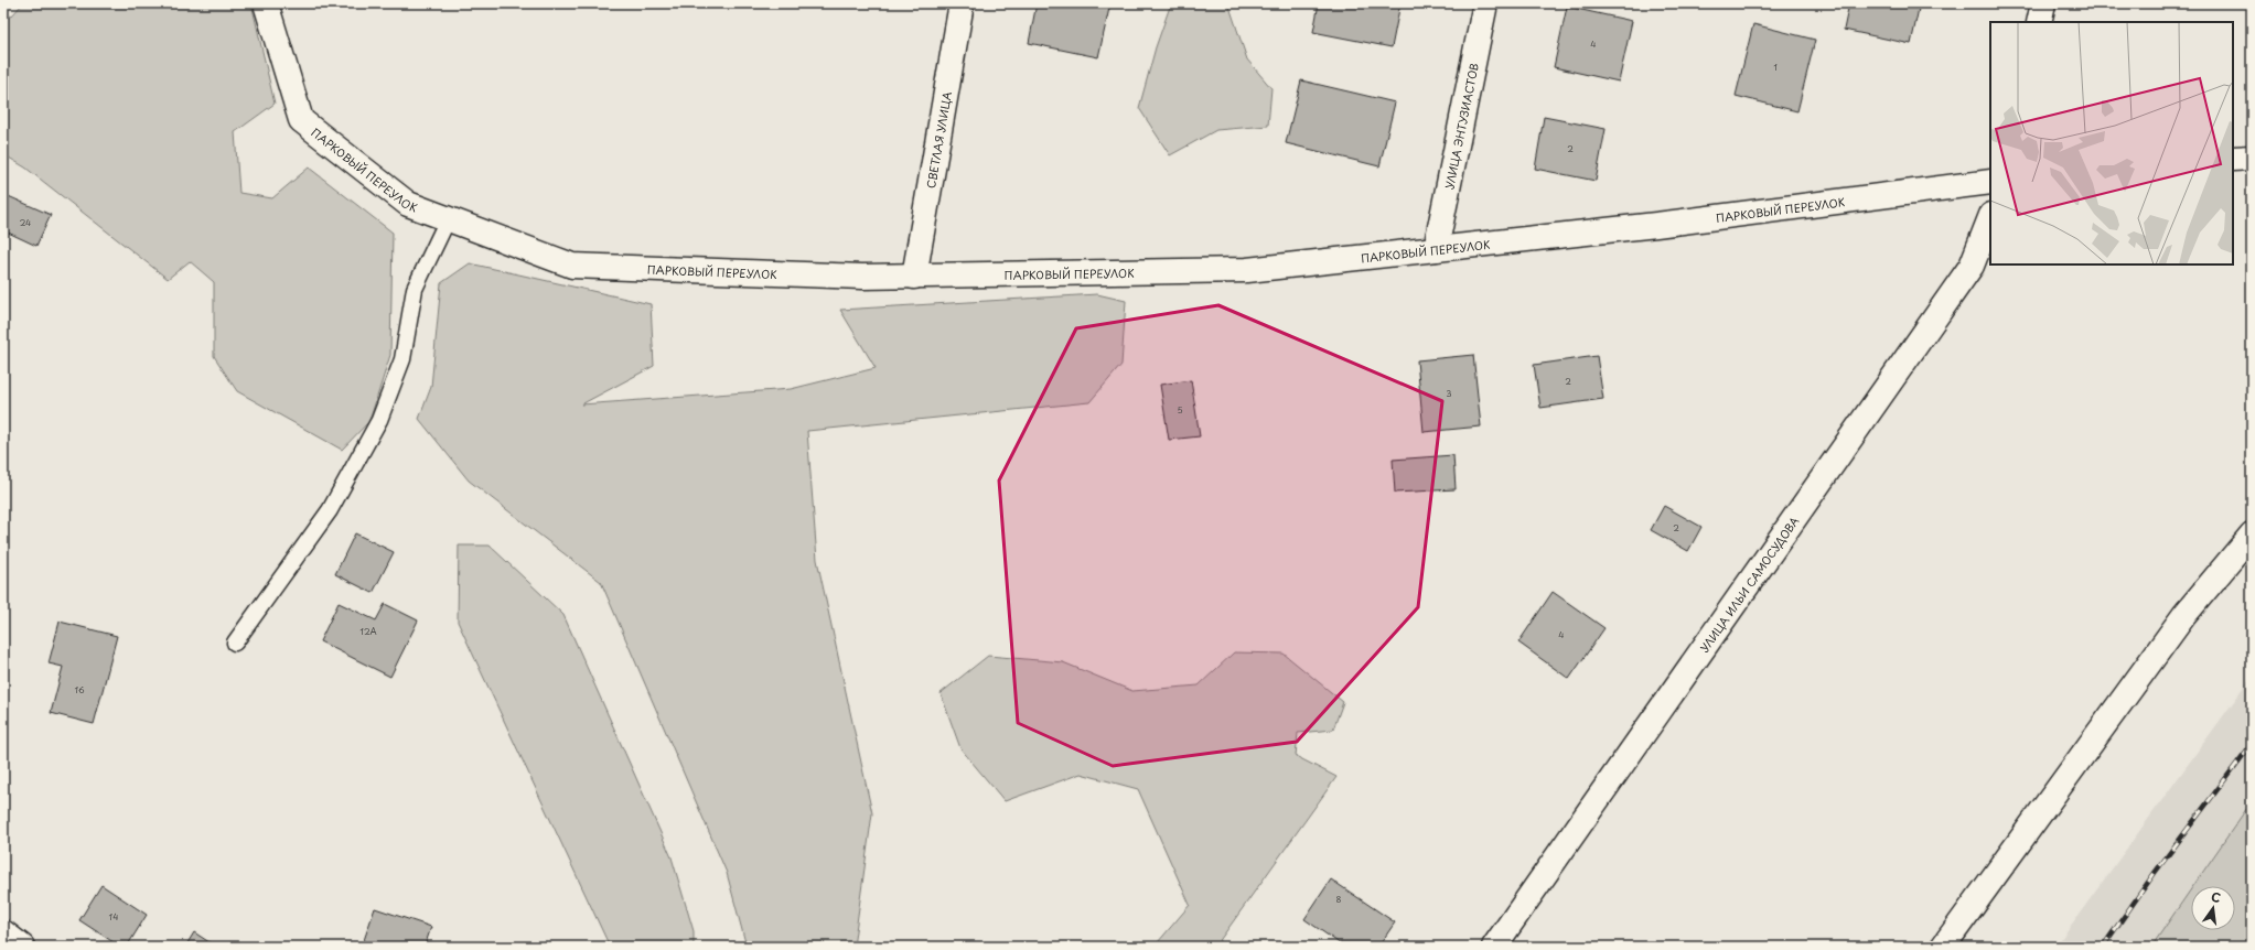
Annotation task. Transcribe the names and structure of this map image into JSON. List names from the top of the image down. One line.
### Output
{"streets":{"street":["УЛИЦА ЭНТУЗИАСТОВ","СВЕТЛАЯ УЛИЦА","ПАРКОВЫЙ ПЕРЕУЛОК","УЛИЦА ИЛЬИ САМОСУДОВА"]},"crossings":[["УЛИЦА ЭНТУЗИАСТОВ","ПАРКОВЫЙ ПЕРЕУЛОК"],["СВЕТЛАЯ УЛИЦА","ПАРКОВЫЙ ПЕРЕУЛОК"]],"house_numbers":["4","1","2","24","2","3","5","2","12А","4","16","8","14"],"north":"top"}
